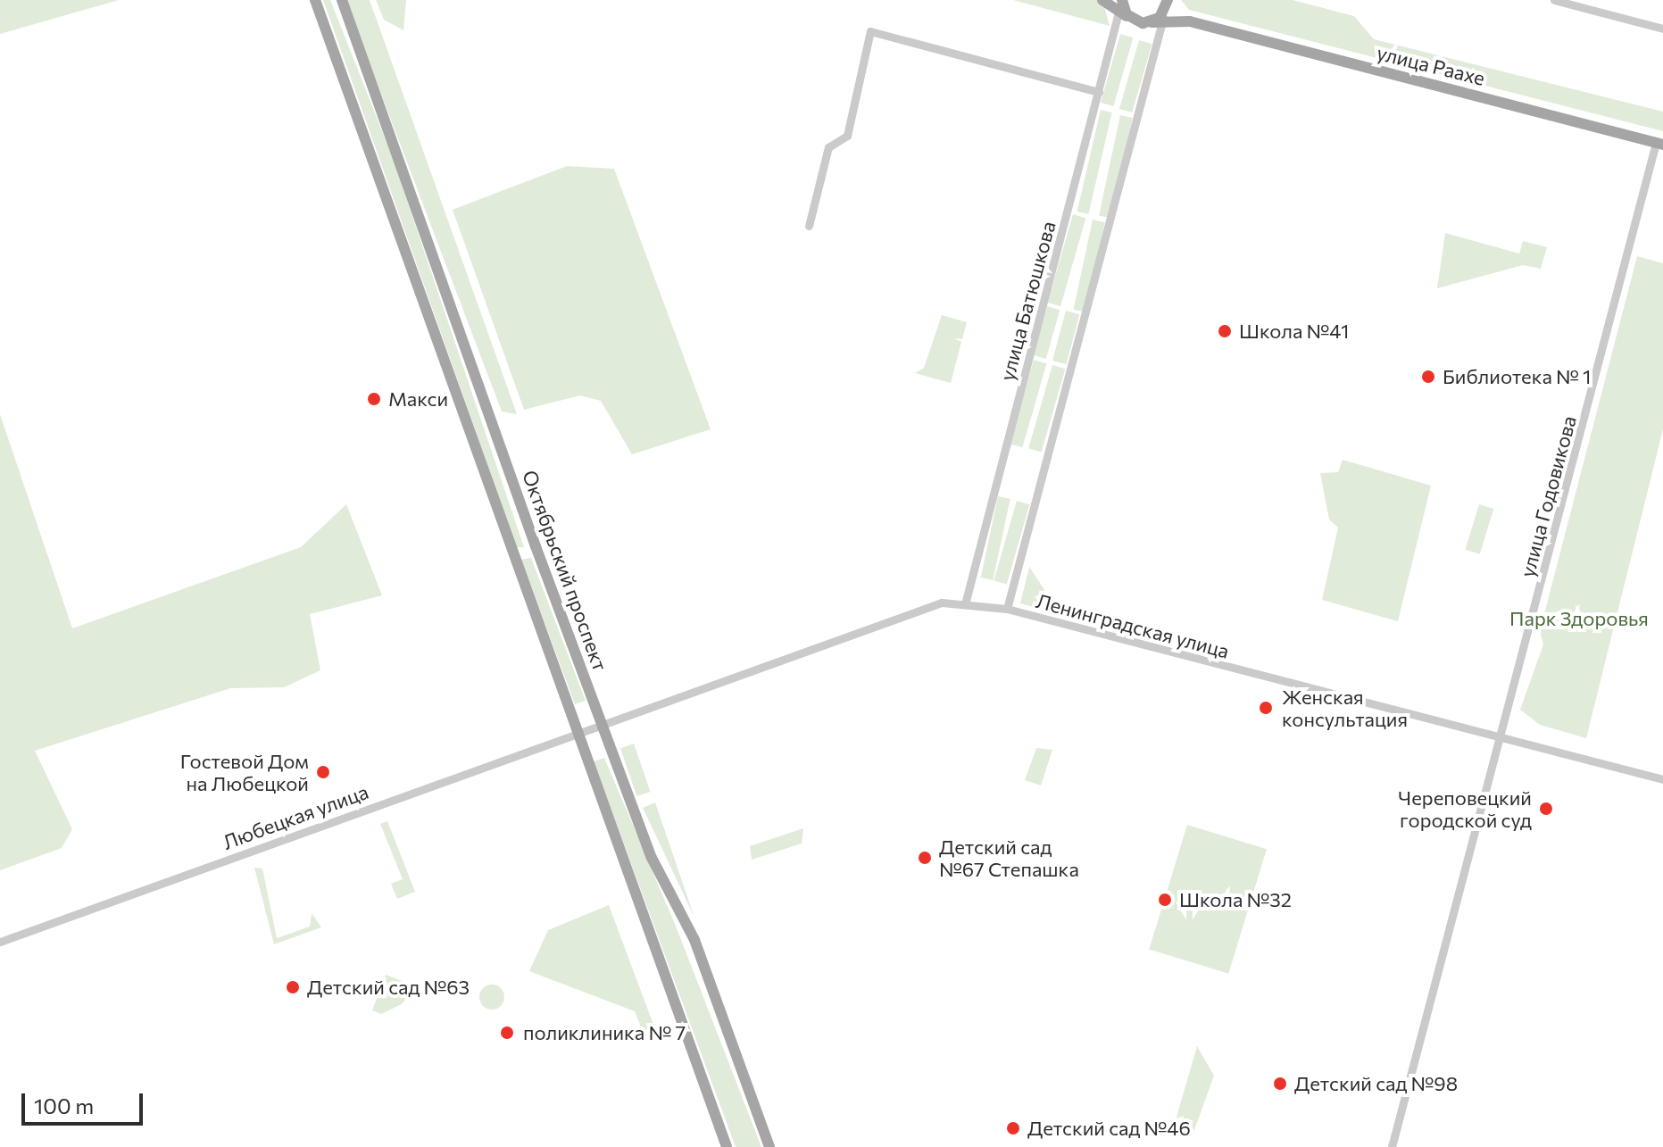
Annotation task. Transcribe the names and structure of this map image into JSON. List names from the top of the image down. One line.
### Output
{"streets":{"main road":["улица Раахе","Октябрьский проспект"],"street":["улица Батюшкова","улица Годовикова","Ленинградская улица","Любецкая улица"]},"crossings":[["улица Раахе","улица Батюшкова"],["улица Раахе","улица Годовикова"],["улица Батюшкова","Ленинградская улица"],["улица Годовикова","Ленинградская улица"],["Октябрьский проспект","Ленинградская улица"],["Октябрьский проспект","Любецкая улица"],["Ленинградская улица","Любецкая улица"]],"parks":["Парк Здоровья"],"places":["Школа №41","Библиотека № 1","Макси","Женская консультация","Гостевой Дом на Любецкой","Череповецкий городской суд","Детский сад №67 Степашка","Школа №32","Детский сад №63","поликлиника № 7","Детский сад №98","Детский сад №46"],"scale_bar":"100 m"}
